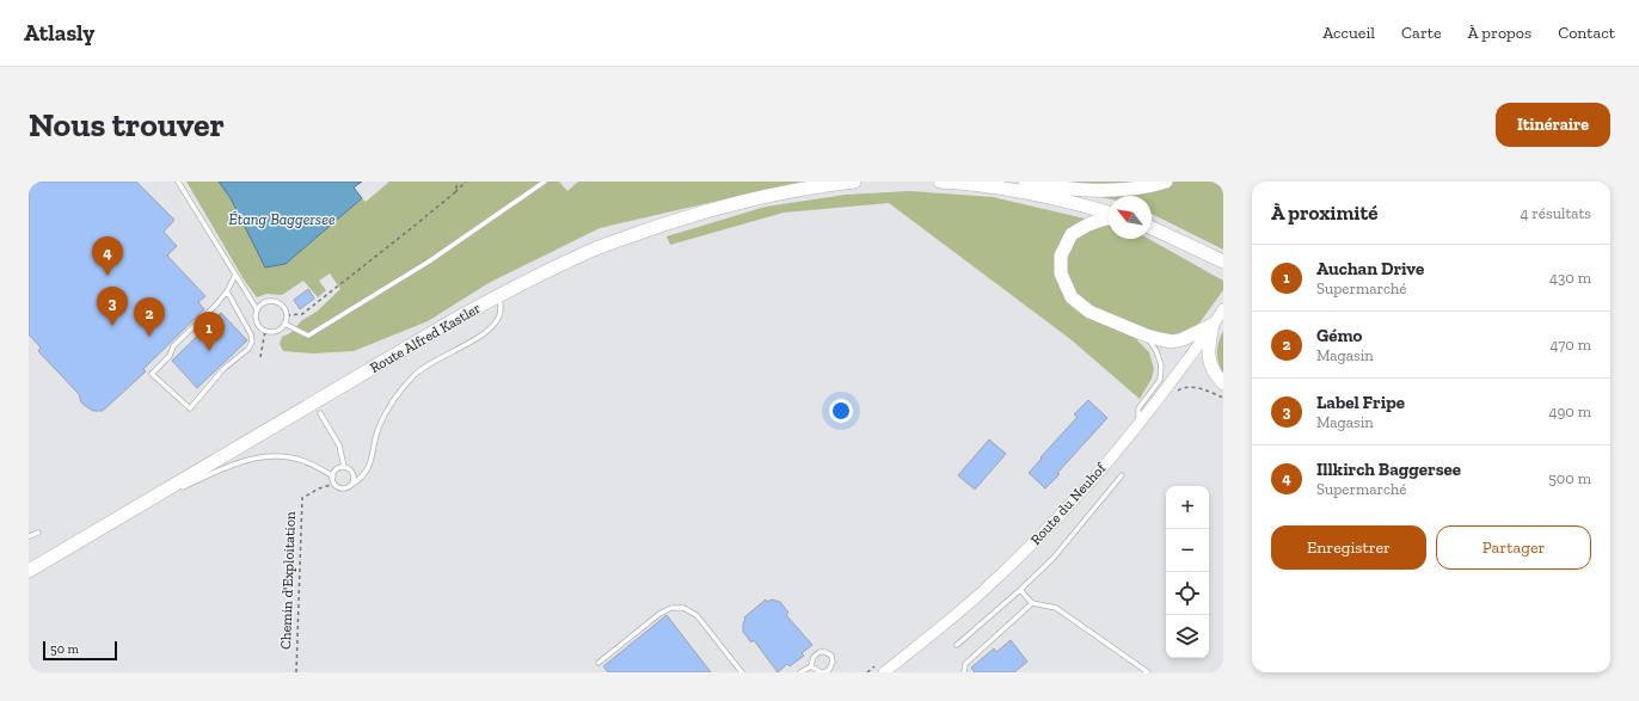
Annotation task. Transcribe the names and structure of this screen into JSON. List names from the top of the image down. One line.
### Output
{"streets":{"main road":["Route Alfred Kastler"],"street":["Route du Neuhof"],"path":["Chemin d'Exploitation"]},"water":["Étang Baggersee"],"scale_bar":"50 m","north":"top left","page":{"header":"Atlasly","nav":["Accueil","Carte","À propos","Contact"],"buttons":["Itinéraire",["Enregistrer","Partager"]],"title":"Nous trouver","heading":["À proximité","4 résultats"],"pins":["4","3","2","1"],"list":[{"mark":"1","name":"Auchan Drive","note":"Supermarché","value":"430 m"},{"mark":"2","name":"Gémo","note":"Magasin","value":"470 m"},{"mark":"3","name":"Label Fripe","note":"Magasin","value":"490 m"},{"mark":"4","name":"Illkirch Baggersee","note":"Supermarché","value":"500 m"}],"map_buttons":["+","−"],"scale":"50 m"}}
